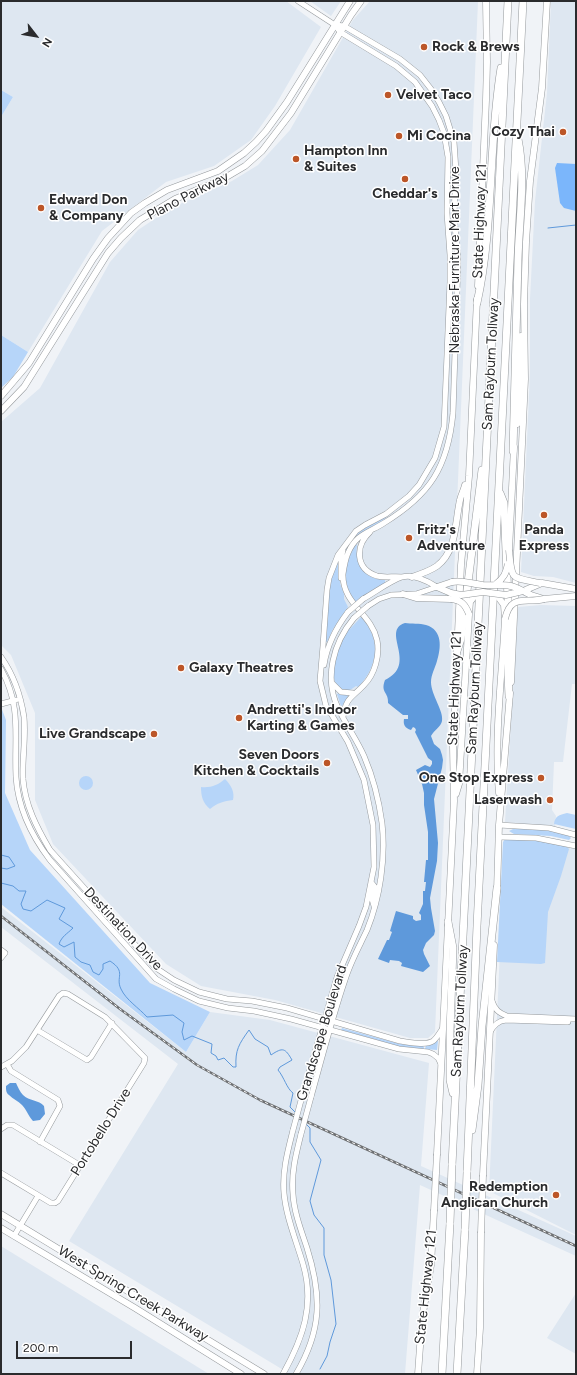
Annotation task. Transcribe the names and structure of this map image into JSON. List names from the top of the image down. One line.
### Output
{"streets":{"highway":["Sam Rayburn Tollway"],"main road":["Plano Parkway","State Highway 121","Grandscape Boulevard","West Spring Creek Parkway"],"street":["Nebraska Furniture Mart Drive","Destination Drive","Portobello Drive"]},"crossings":[["Plano Parkway","Nebraska Furniture Mart Drive"],["State Highway 121","Destination Drive"],["Nebraska Furniture Mart Drive","Grandscape Boulevard"],["Destination Drive","Grandscape Boulevard"]],"places":["Rock & Brews","Velvet Taco","Cozy Thai","Mi Cocina","Hampton Inn & Suites","Cheddar's","Edward Don & Company","Panda Express","Fritz's Adventure","Galaxy Theatres","Andretti's Indoor Karting & Games","Live Grandscape","Seven Doors Kitchen & Cocktails","One Stop Express","Laserwash","Redemption Anglican Church"],"scale_bar":"200 m","north":"bottom right"}
